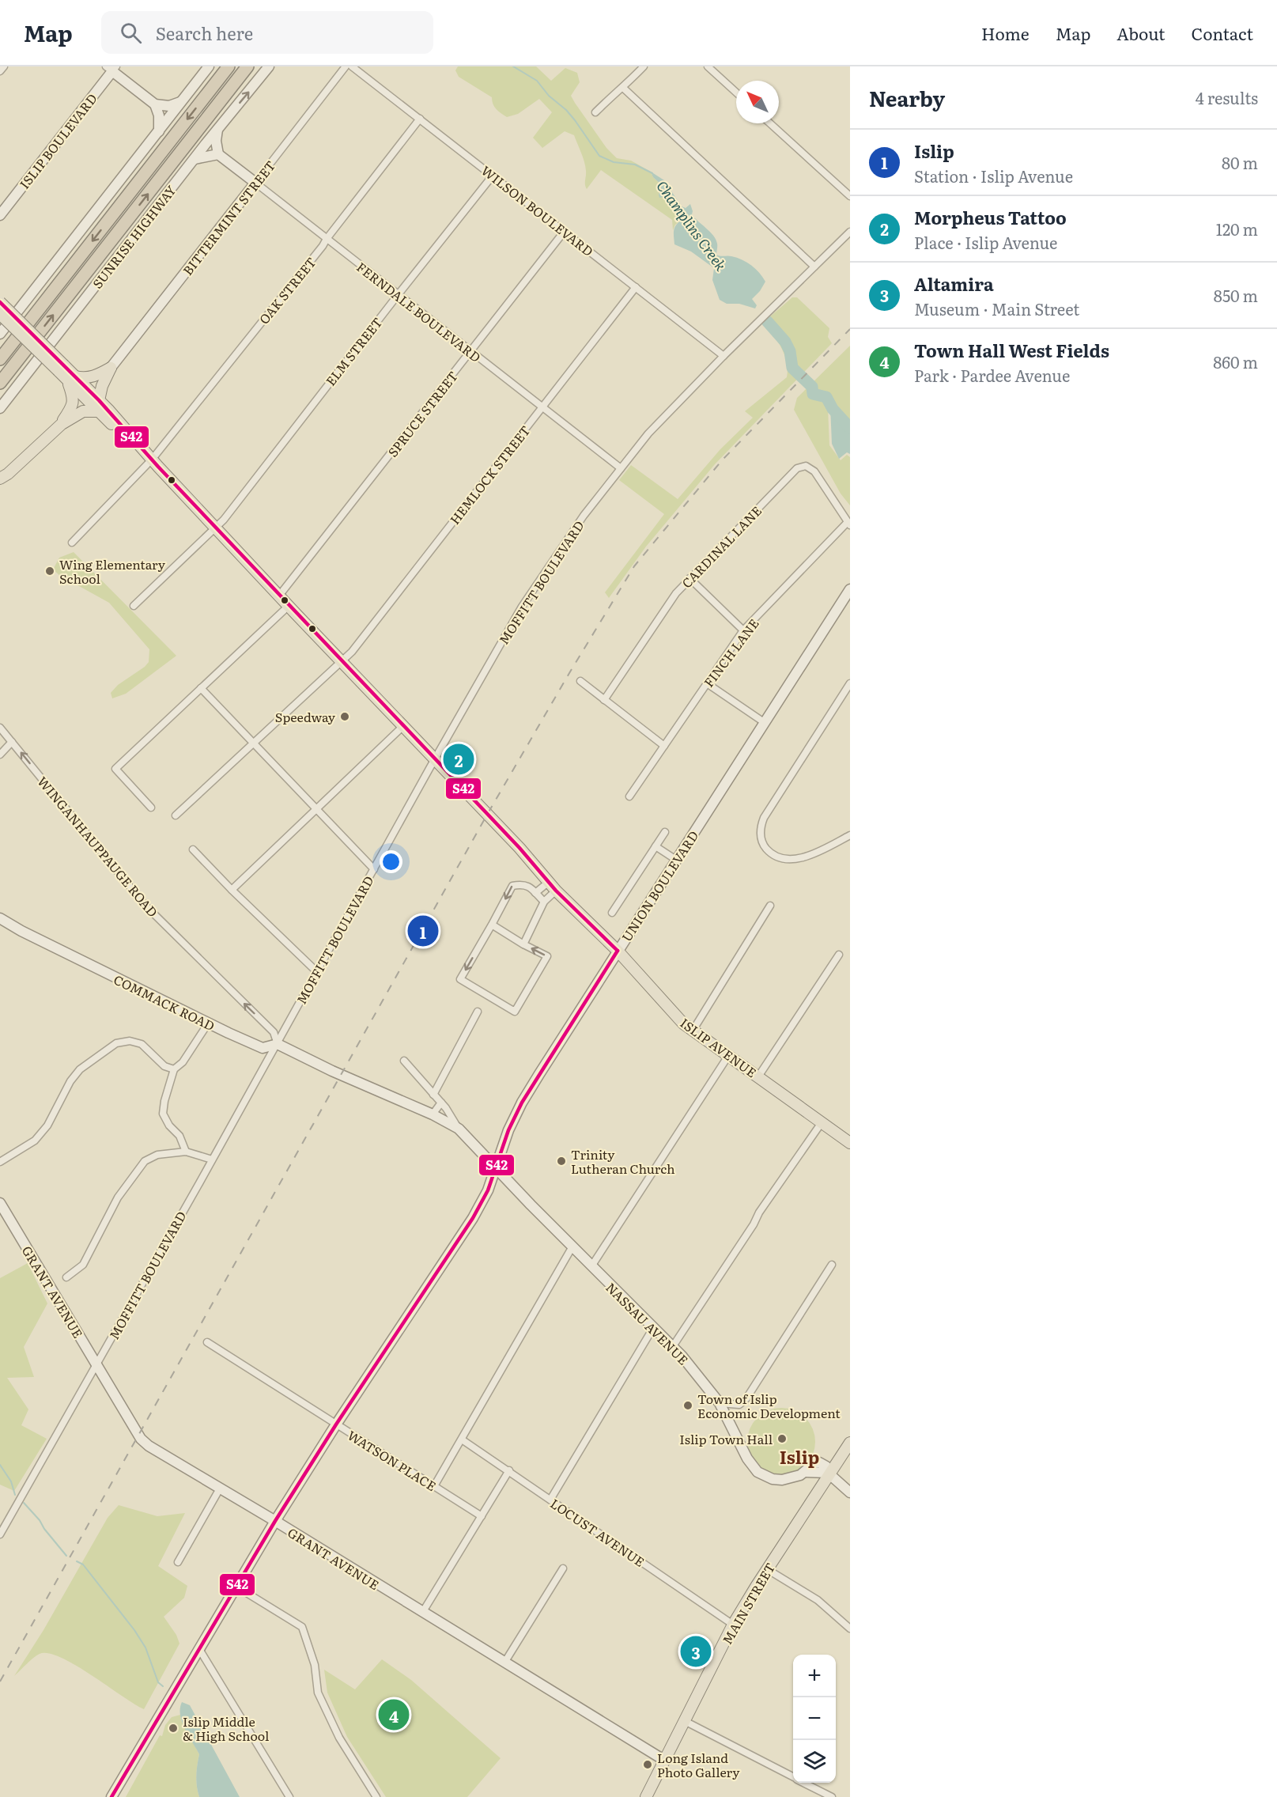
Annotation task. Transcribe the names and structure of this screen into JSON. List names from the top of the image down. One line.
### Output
{"streets":{"highway":["SUNRISE HIGHWAY"],"main road":["ISLIP AVENUE","MAIN STREET"],"street":["ISLIP BOULEVARD","WILSON BOULEVARD","BITTERMINT STREET","OAK STREET","FERNDALE BOULEVARD","ELM STREET","SPRUCE STREET","HEMLOCK STREET","CARDINAL LANE","MOFFITT BOULEVARD","FINCH LANE","WINGANHAUPPAUGE ROAD","UNION BOULEVARD","COMMACK ROAD","GRANT AVENUE","NASSAU AVENUE","WATSON PLACE","LOCUST AVENUE"]},"crossings":[["WILSON BOULEVARD","OAK STREET"],["WILSON BOULEVARD","ELM STREET"],["WILSON BOULEVARD","SPRUCE STREET"],["WILSON BOULEVARD","HEMLOCK STREET"],["WILSON BOULEVARD","MOFFITT BOULEVARD"],["BITTERMINT STREET","FERNDALE BOULEVARD"],["OAK STREET","FERNDALE BOULEVARD"],["OAK STREET","ISLIP AVENUE"],["FERNDALE BOULEVARD","ELM STREET"],["FERNDALE BOULEVARD","SPRUCE STREET"],["FERNDALE BOULEVARD","HEMLOCK STREET"],["FERNDALE BOULEVARD","MOFFITT BOULEVARD"],["ELM STREET","ISLIP AVENUE"],["SPRUCE STREET","ISLIP AVENUE"],["HEMLOCK STREET","ISLIP AVENUE"],["CARDINAL LANE","FINCH LANE"],["MOFFITT BOULEVARD","WINGANHAUPPAUGE ROAD"],["MOFFITT BOULEVARD","COMMACK ROAD"],["MOFFITT BOULEVARD","ISLIP AVENUE"],["MOFFITT BOULEVARD","GRANT AVENUE"],["WINGANHAUPPAUGE ROAD","COMMACK ROAD"],["UNION BOULEVARD","ISLIP AVENUE"],["UNION BOULEVARD","GRANT AVENUE"],["UNION BOULEVARD","NASSAU AVENUE"],["UNION BOULEVARD","WATSON PLACE"],["COMMACK ROAD","NASSAU AVENUE"],["GRANT AVENUE","MAIN STREET"],["NASSAU AVENUE","MAIN STREET"],["LOCUST AVENUE","MAIN STREET"]],"one_way":["WINGANHAUPPAUGE ROAD"],"districts":["Islip"],"water":["Champlins Creek"],"places":["Wing Elementary School","Speedway","Trinity Lutheran Church","Town of Islip Economic Development","Islip Town Hall","Islip Middle & High School","Long Island Photo Gallery"],"lines":["transit line S42"],"north":"top left","page":{"header":"Map","search":"Search here","nav":["Home","Map","About","Contact"],"heading":["Nearby","4 results"],"list":[{"mark":"1","name":"Islip","note":"Station · Islip Avenue","value":"80 m"},{"mark":"2","name":"Morpheus Tattoo","note":"Place · Islip Avenue","value":"120 m"},{"mark":"3","name":"Altamira","note":"Museum · Main Street","value":"850 m"},{"mark":"4","name":"Town Hall West Fields","note":"Park · Pardee Avenue","value":"860 m"}],"pins":["2","1","3","4"],"map_buttons":["+","−"]}}
